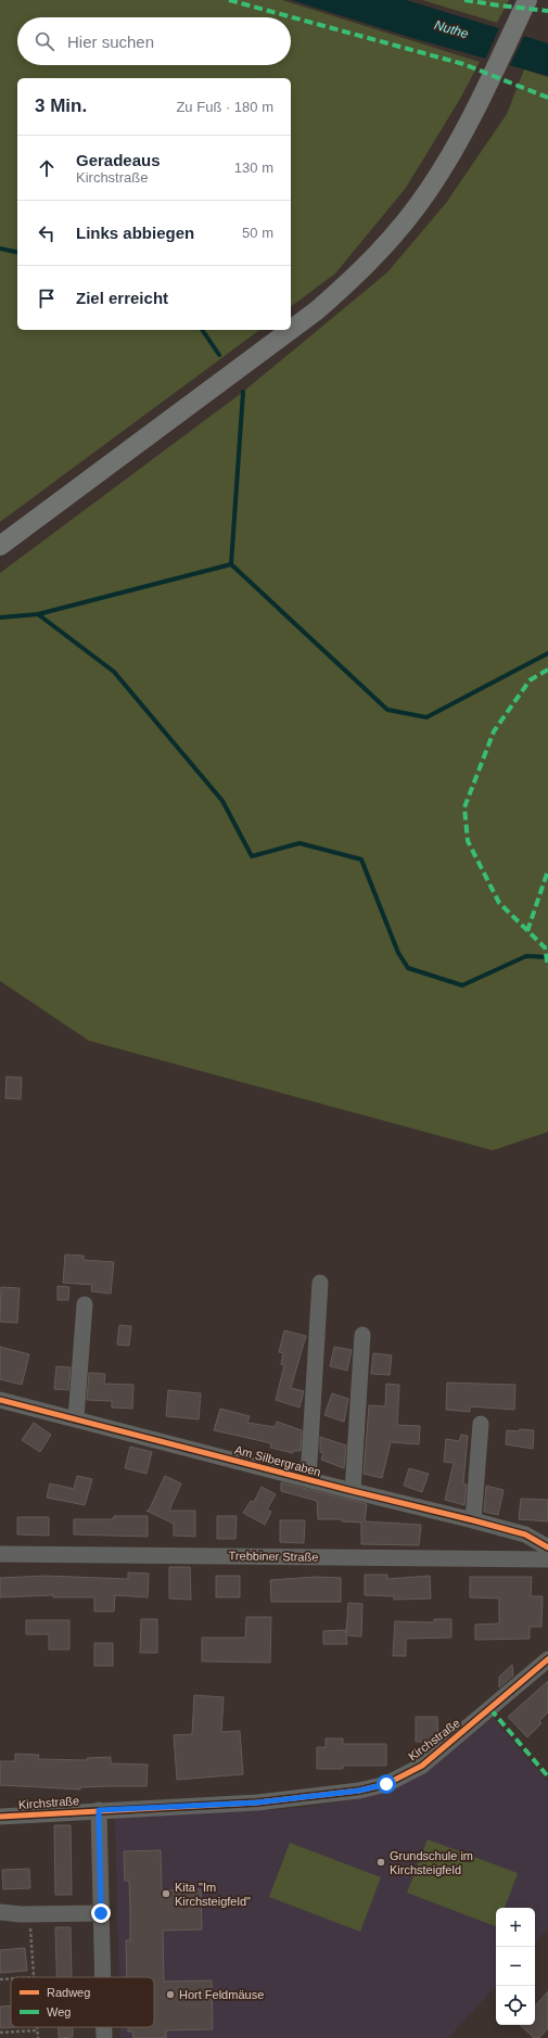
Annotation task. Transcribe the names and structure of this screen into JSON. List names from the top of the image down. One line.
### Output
{"streets":{"street":["Am Silbergraben","Trebbiner Straße","Kirchstraße"]},"water":["Nuthe"],"places":["Grundschule im Kirchsteigfeld","Kita \"Im Kirchsteigfeld\"","Hort Feldmäuse"],"legend":["Radweg","Weg"],"page":{"search":"Hier suchen","heading":["3 Min.","Zu Fuß · 180 m"],"list":[["Geradeaus","Kirchstraße","130 m"],["Links abbiegen","50 m"],"Ziel erreicht"],"map_buttons":["+","−"]}}
